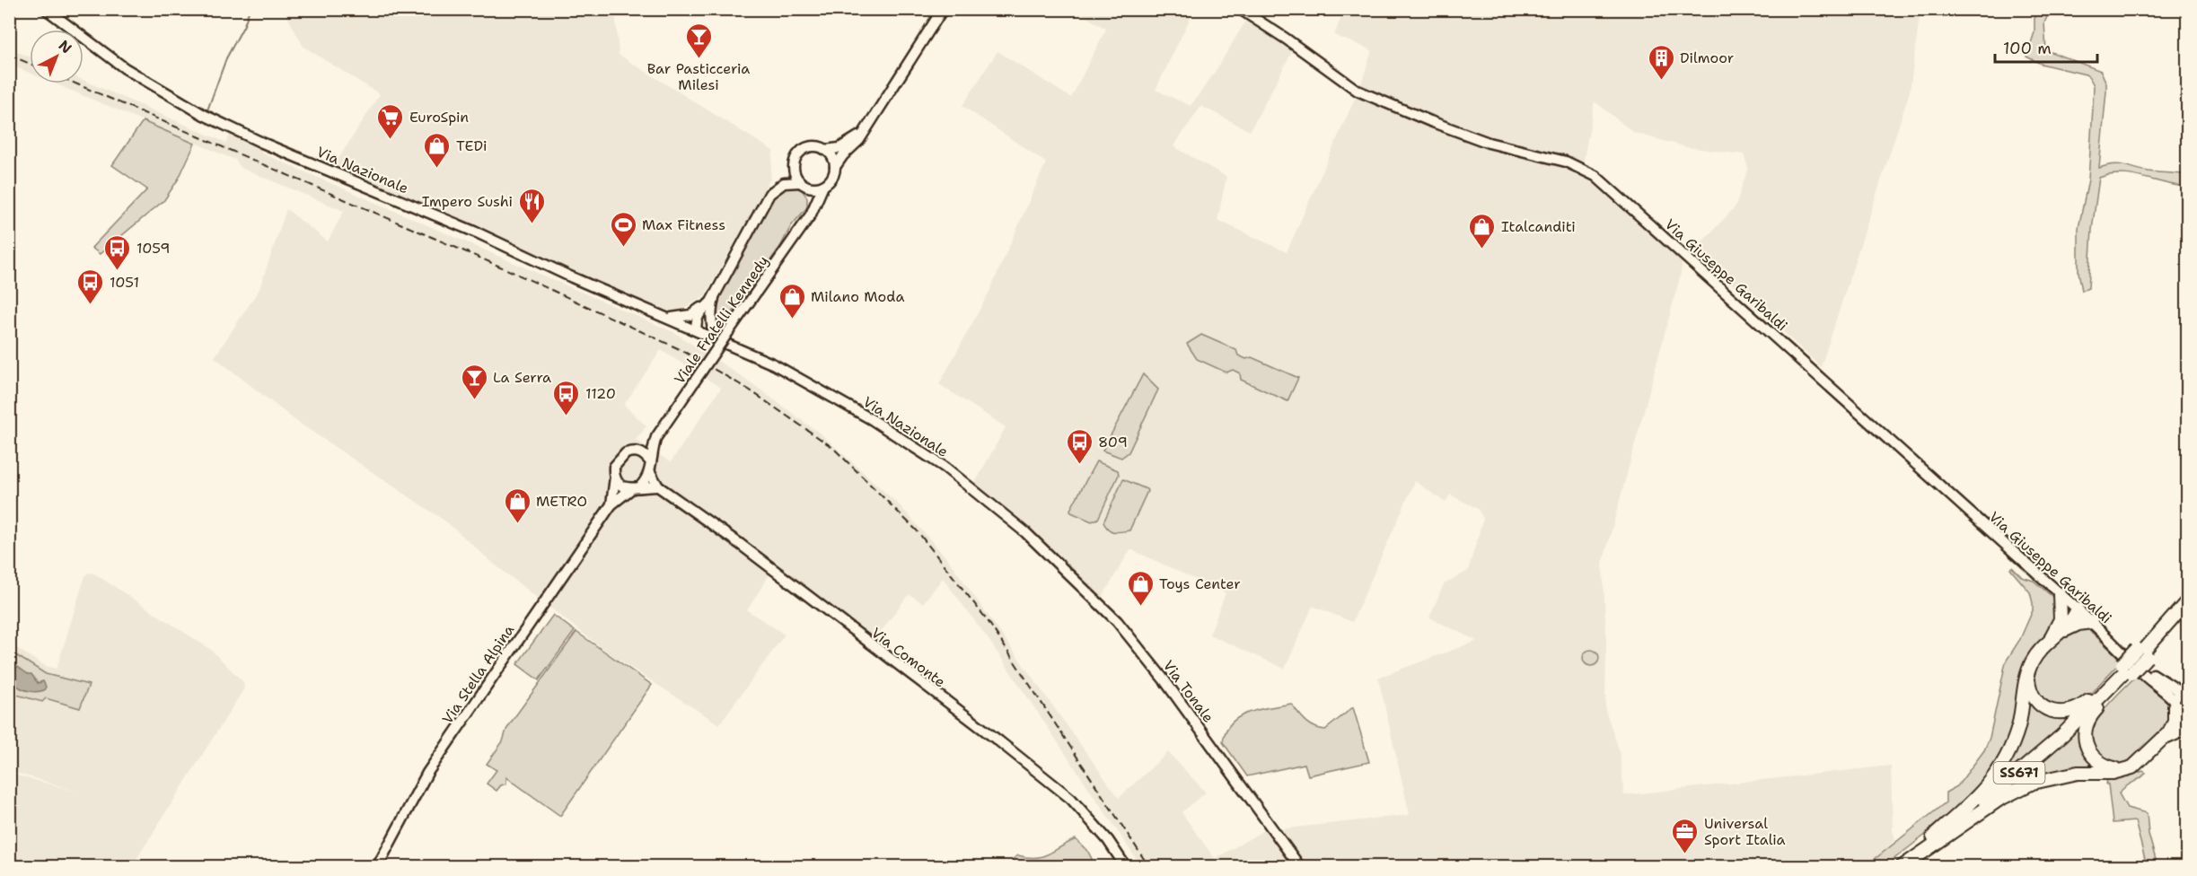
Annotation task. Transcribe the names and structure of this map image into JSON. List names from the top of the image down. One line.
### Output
{"streets":{"highway":["SS671"],"street":["Via Nazionale","Via Giuseppe Garibaldi","Viale Fratelli Kennedy","Via Comonte","Via Stella Alpina","Via Tonale"]},"crossings":[["Via Nazionale","Viale Fratelli Kennedy"],["Via Nazionale","Via Tonale"],["Via Giuseppe Garibaldi","SS671"],["Viale Fratelli Kennedy","Via Stella Alpina"]],"places":{"bar":["Bar Pasticceria Milesi","La Serra"],"building":["Dilmoor"],"supermarket":["EuroSpin"],"shop":["TEDi","Italcanditi","Milano Moda","METRO","Toys Center"],"restaurant":["Impero Sushi"],"sports":["Max Fitness"],"bus stop":["1059","1051","1120","809"],"office":["Universal Sport Italia"]},"scale_bar":"100 m","north":"top right"}
